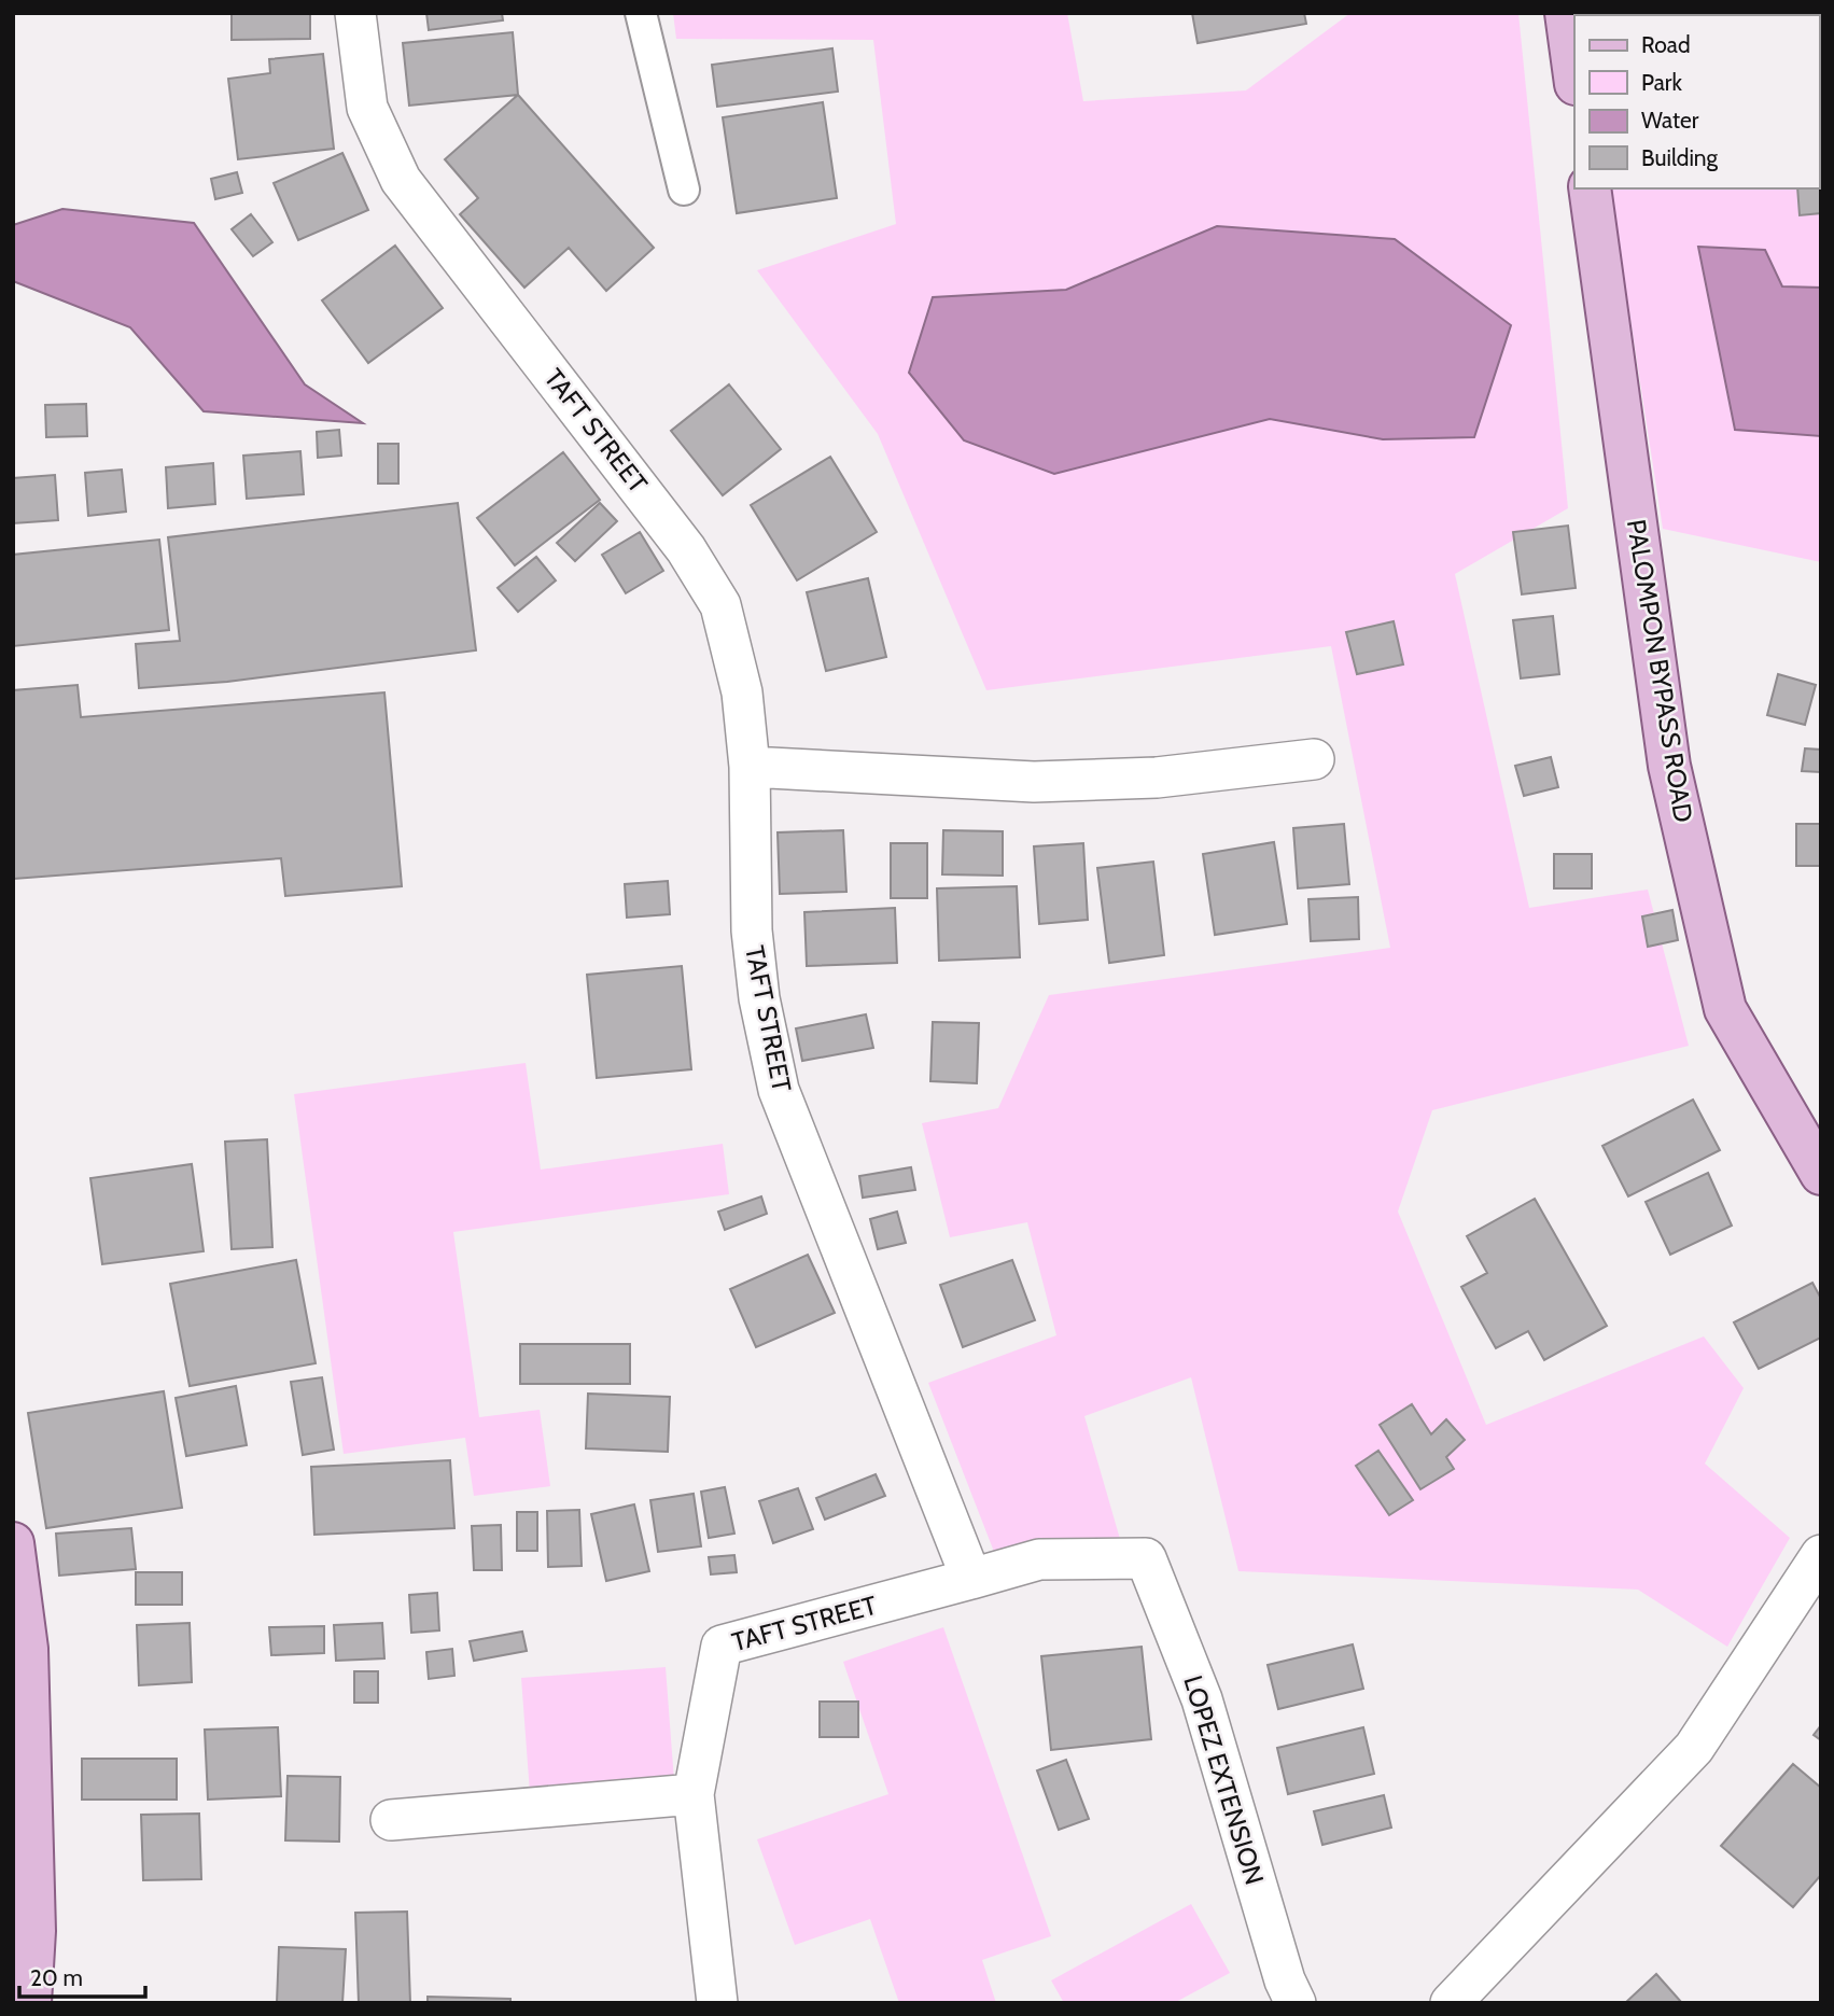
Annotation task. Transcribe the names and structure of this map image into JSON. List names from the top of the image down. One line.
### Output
{"streets":{"main road":["PALOMPON BYPASS ROAD"],"street":["TAFT STREET","LOPEZ EXTENSION"]},"crossings":[["TAFT STREET","LOPEZ EXTENSION"]],"legend":["Road","Park","Water","Building"],"scale_bar":"20 m"}
